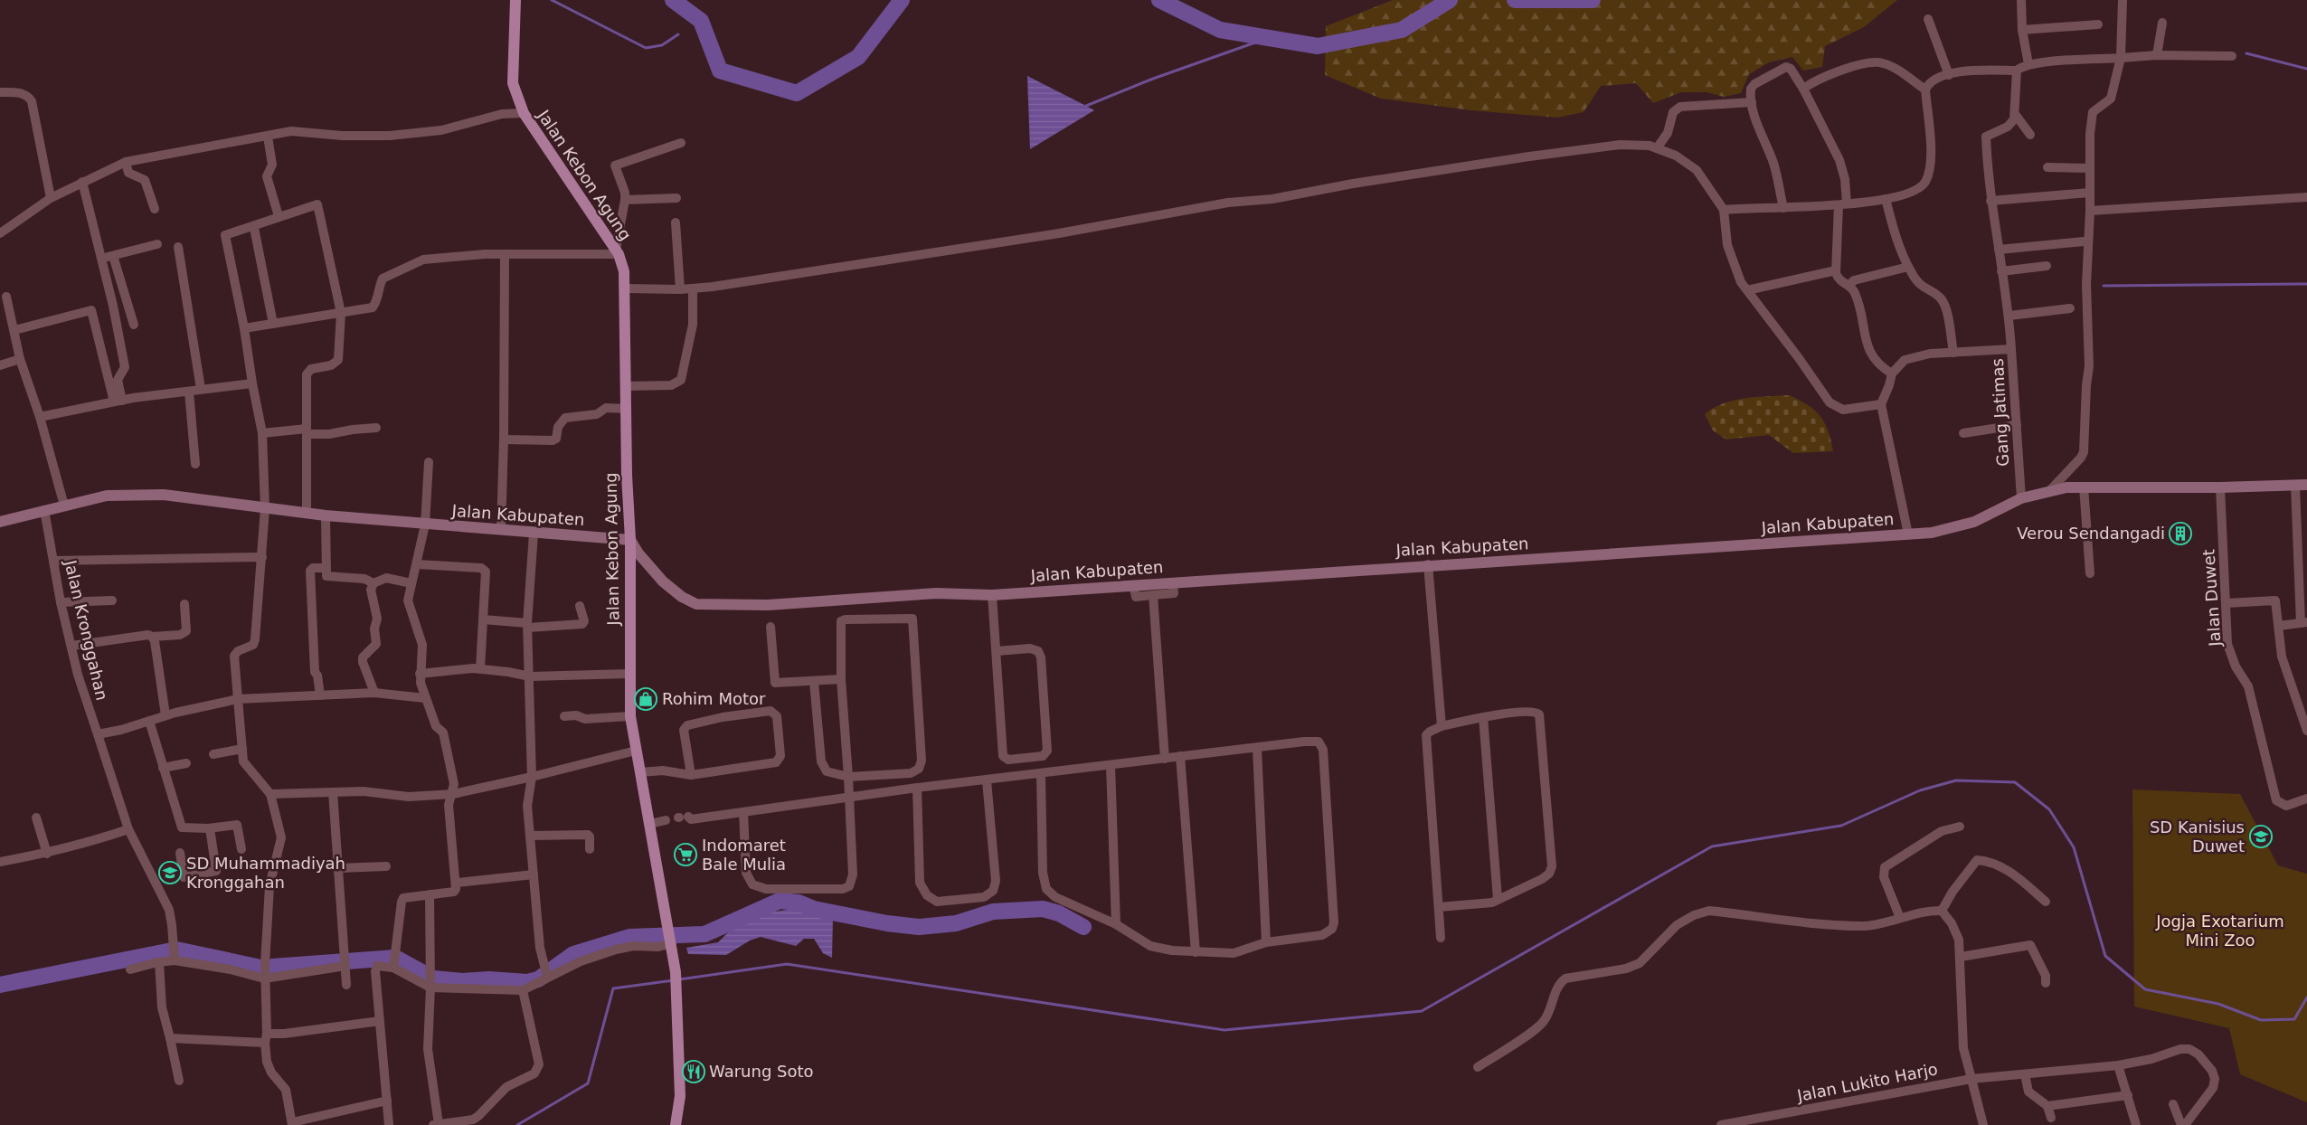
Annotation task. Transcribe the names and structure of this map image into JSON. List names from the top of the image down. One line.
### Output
{"streets":{"main road":["Jalan Kebon Agung","Jalan Kabupaten"],"street":["Gang Jatimas","Jalan Duwet","Jalan Kronggahan","Jalan Lukito Harjo"]},"crossings":[["Jalan Kebon Agung","Jalan Kabupaten"],["Gang Jatimas","Jalan Kabupaten"],["Jalan Kabupaten","Jalan Duwet"],["Jalan Kabupaten","Jalan Kronggahan"]],"parks":["Jogja Exotarium Mini Zoo"],"places":{"building":["Verou Sendangadi"],"shop":["Rohim Motor"],"school or university":["SD Kanisius Duwet","SD Muhammadiyah Kronggahan"],"supermarket":["Indomaret Bale Mulia"],"restaurant":["Warung Soto"]}}
